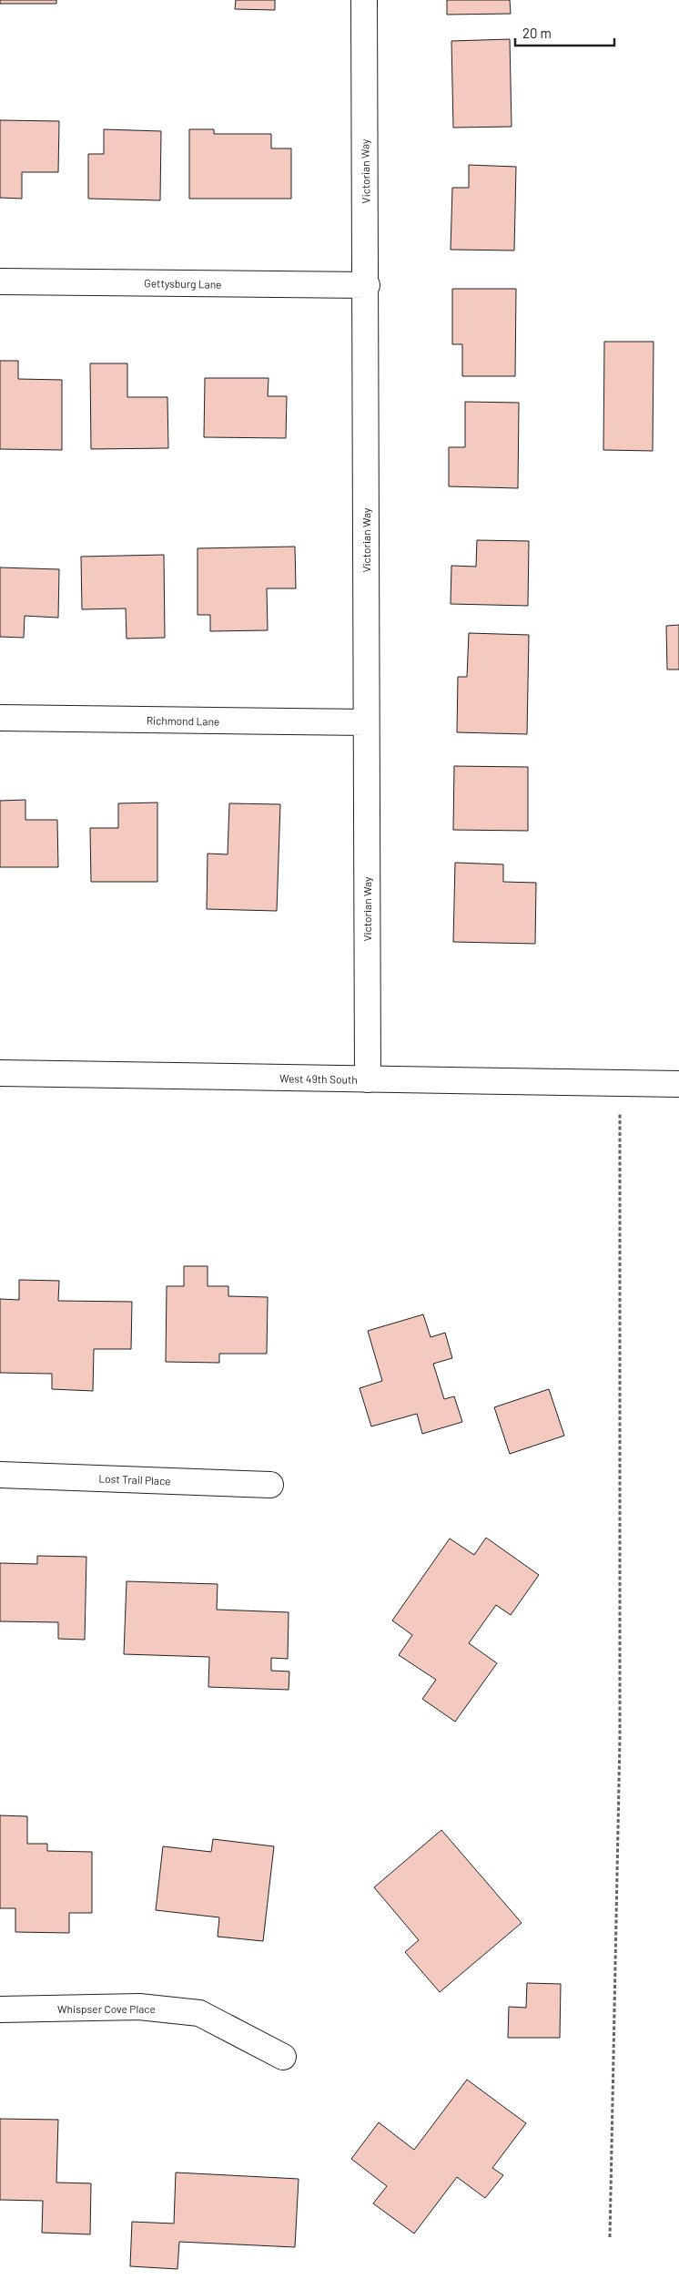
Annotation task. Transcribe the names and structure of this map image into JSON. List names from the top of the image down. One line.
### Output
{"streets":{"street":["Victorian Way","Gettysburg Lane","Richmond Lane","West 49th South","Lost Trail Place","Whispser Cove Place"]},"crossings":[["Victorian Way","Gettysburg Lane"],["Victorian Way","Richmond Lane"],["Victorian Way","West 49th South"]],"scale_bar":"20 m"}
